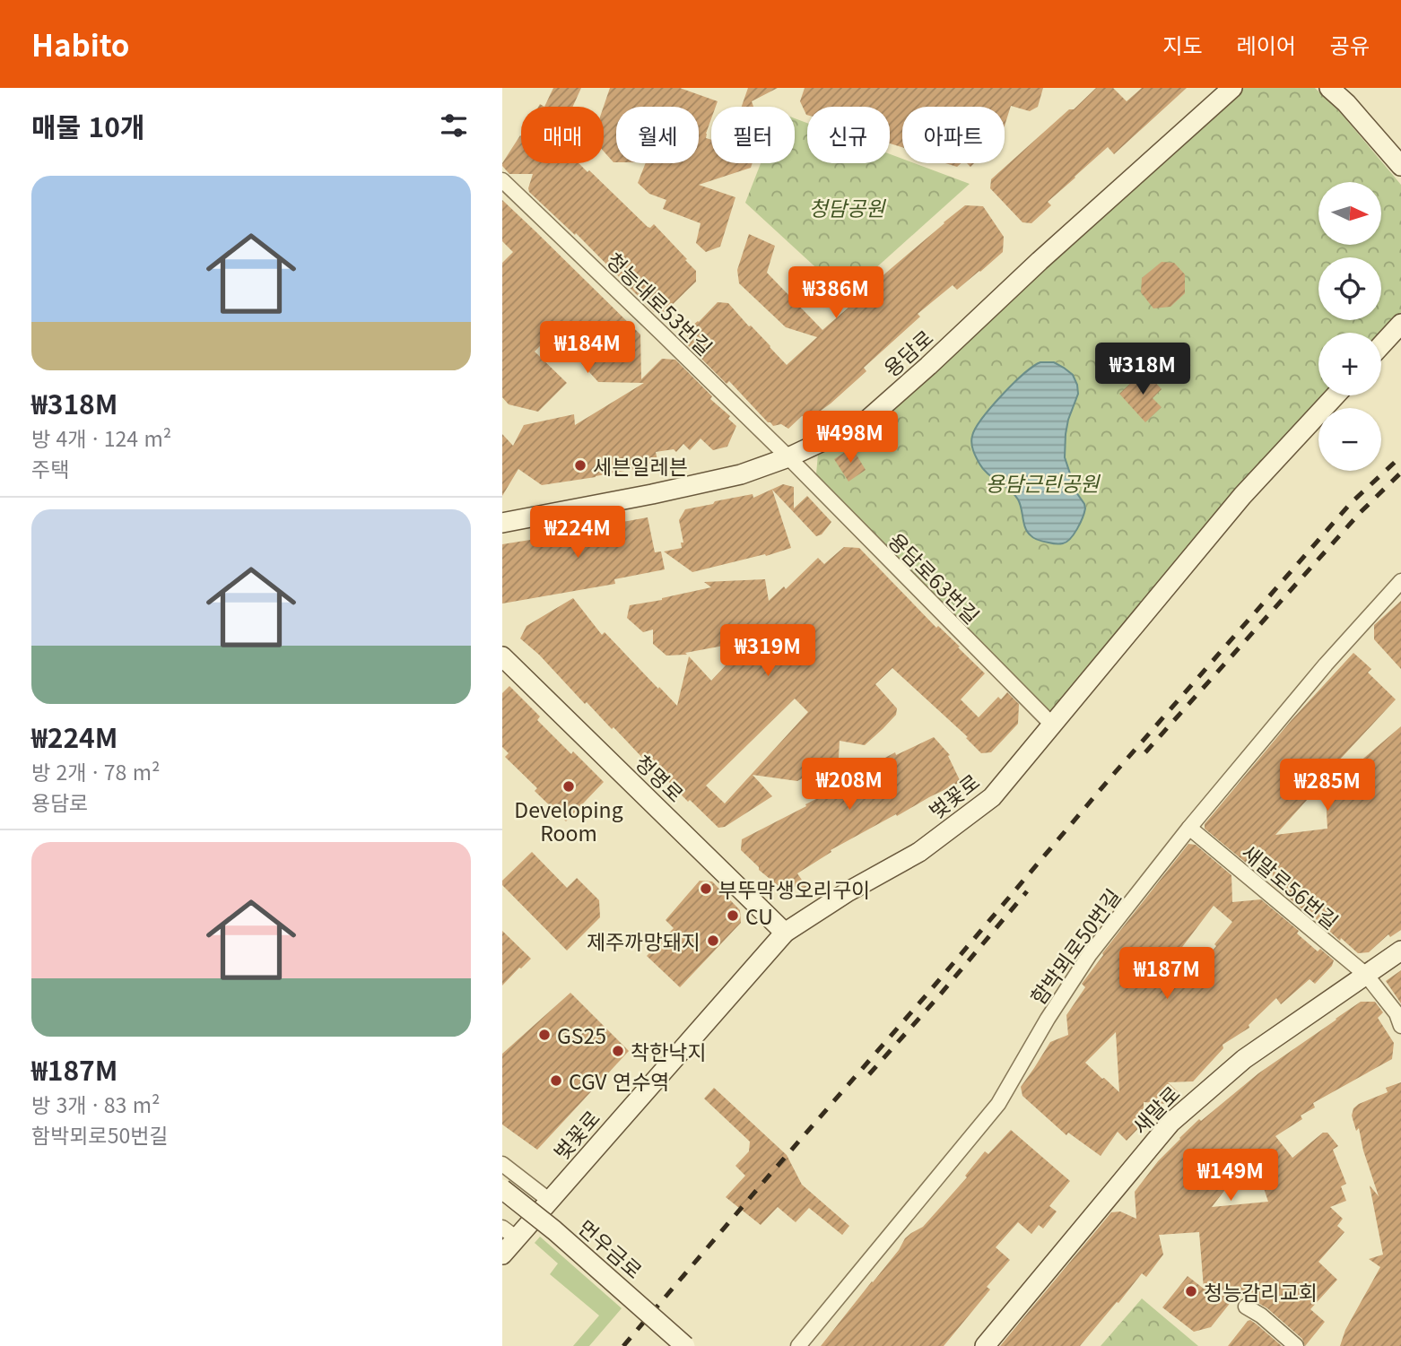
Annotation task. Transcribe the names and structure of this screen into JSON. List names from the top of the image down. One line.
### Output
{"streets":{"street":["청능대로53번길","용담로","용담로63번길","청명로","벚꽃로","새말로56번길","함박뫼로50번길","새말로","먼우금로"]},"crossings":[["청능대로53번길","용담로"],["청능대로53번길","용담로63번길"],["용담로","용담로63번길"],["용담로63번길","벚꽃로"],["청명로","벚꽃로"],["새말로56번길","함박뫼로50번길"],["새말로56번길","새말로"]],"parks":["청담공원","용담근린공원"],"places":["세븐일레븐","Developing Room","부뚜막생오리구이","CU","제주까망돼지","GS25","착한낙지","CGV 연수역","청능감리교회"],"north":"right","page":{"header":"Habito","nav":["지도","레이어","공유"],"heading":"매물 10개","chip":["매매","월세","필터","신규","아파트"],"list":[{"name":"₩318M","note":"방 4개 · 124 m² · 주택"},{"name":"₩224M","note":"방 2개 · 78 m² · 용담로"},{"name":"₩187M","note":"방 3개 · 83 m² · 함박뫼로50번길"}],"map_buttons":["+","−"],"price":["₩386M","₩184M","₩318M","₩498M","₩224M","₩319M","₩208M","₩285M","₩187M","₩149M"]}}
